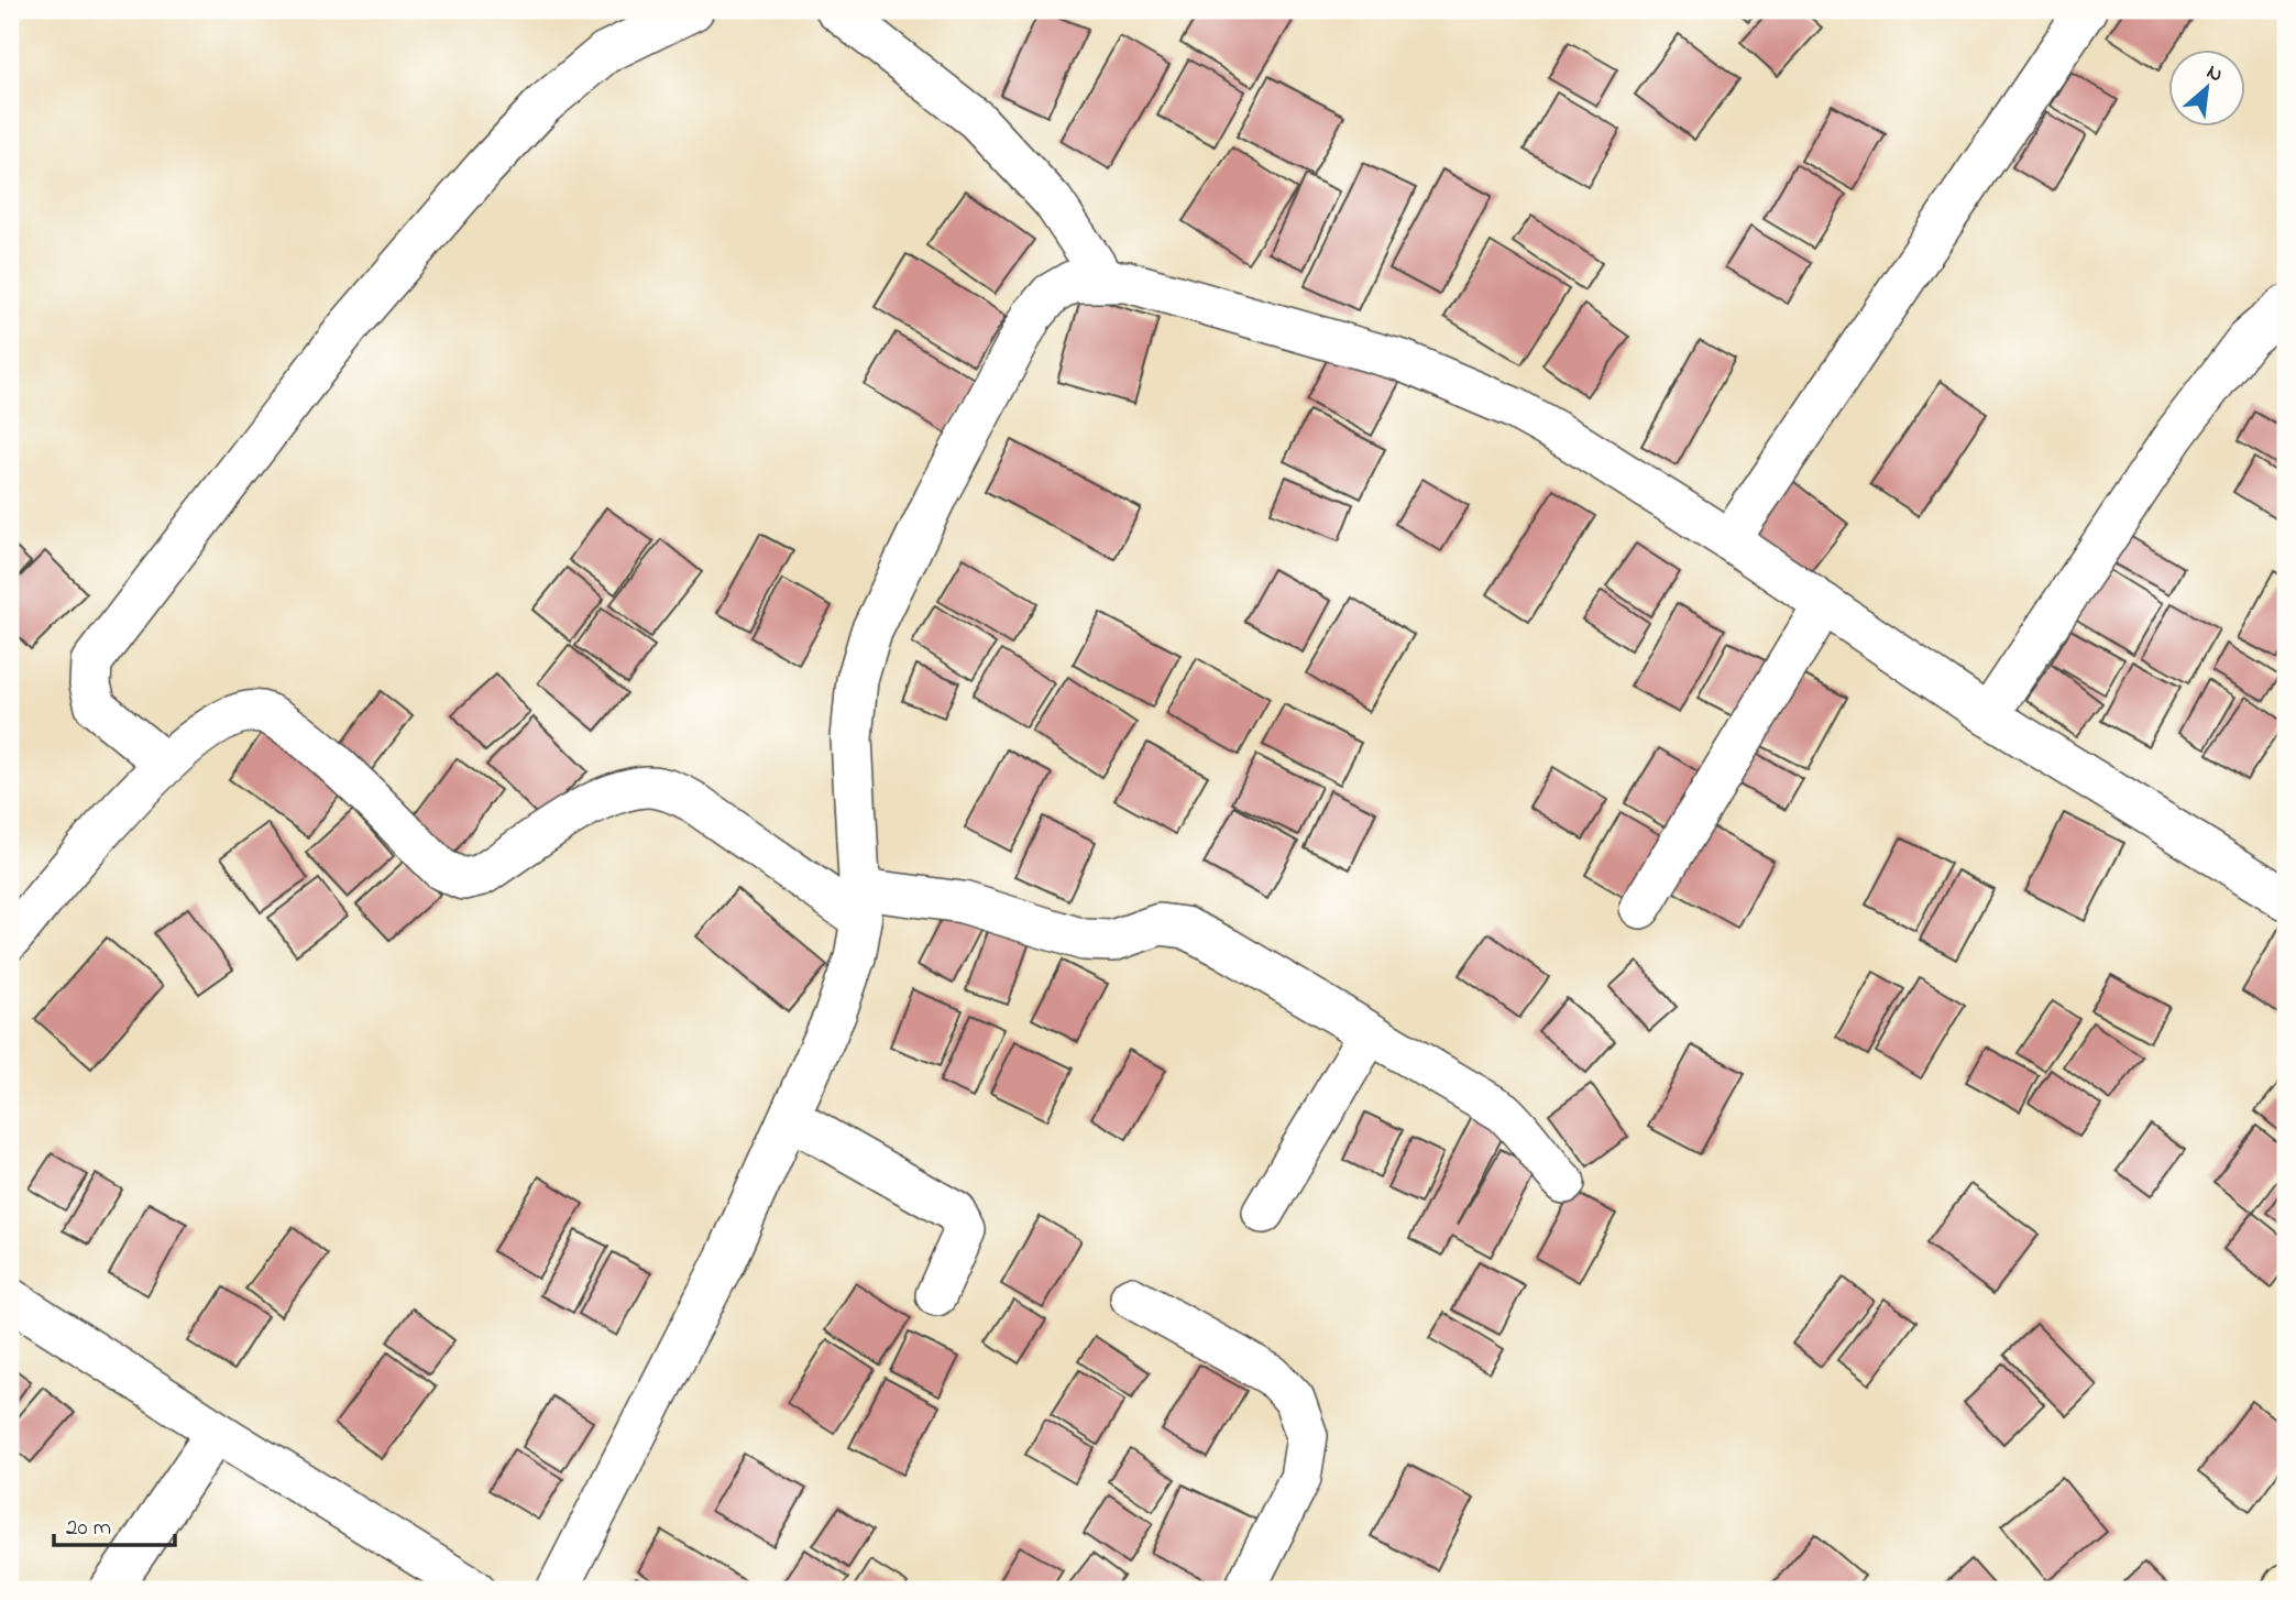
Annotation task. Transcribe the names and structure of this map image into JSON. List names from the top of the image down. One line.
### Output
{"scale_bar":"20 m","north":"top right"}
